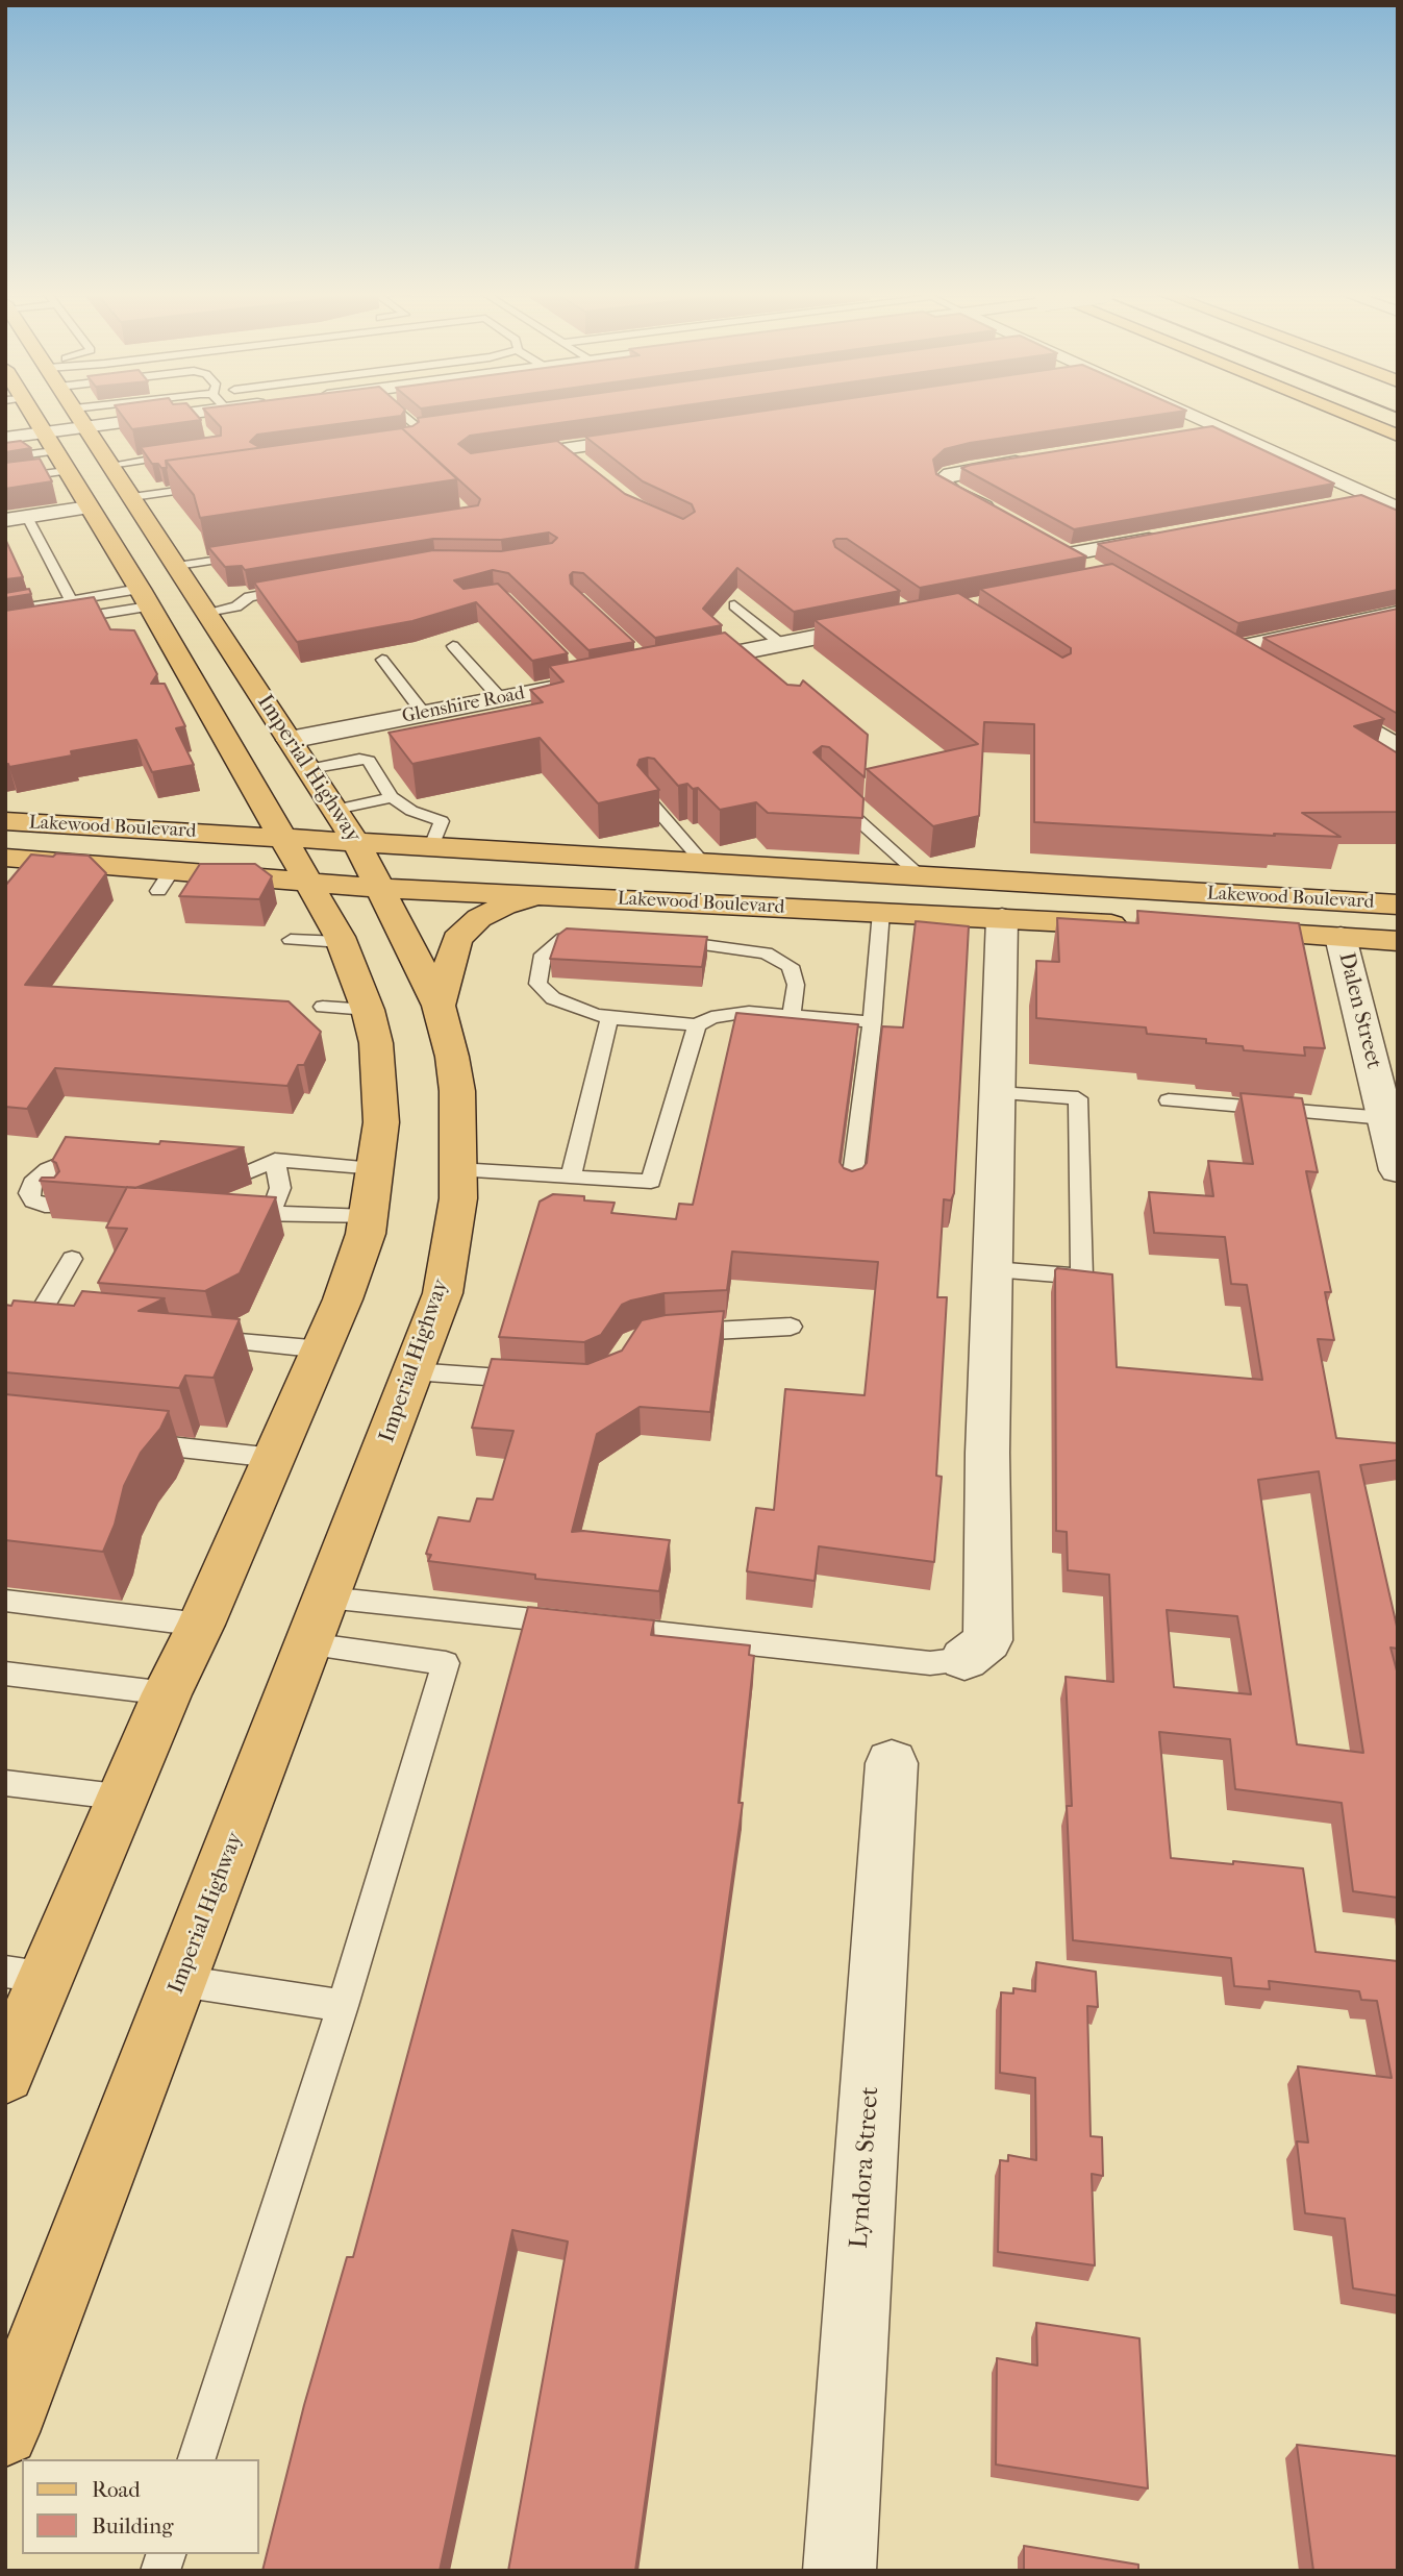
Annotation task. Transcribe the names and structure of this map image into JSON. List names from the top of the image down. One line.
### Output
{"streets":{"main road":["Imperial Highway","Lakewood Boulevard"],"street":["Glenshire Road","Dalen Street","Lyndora Street"]},"crossings":[["Glenshire Road","Imperial Highway"],["Imperial Highway","Lakewood Boulevard"],["Lakewood Boulevard","Dalen Street"]],"legend":["Road","Building"]}
